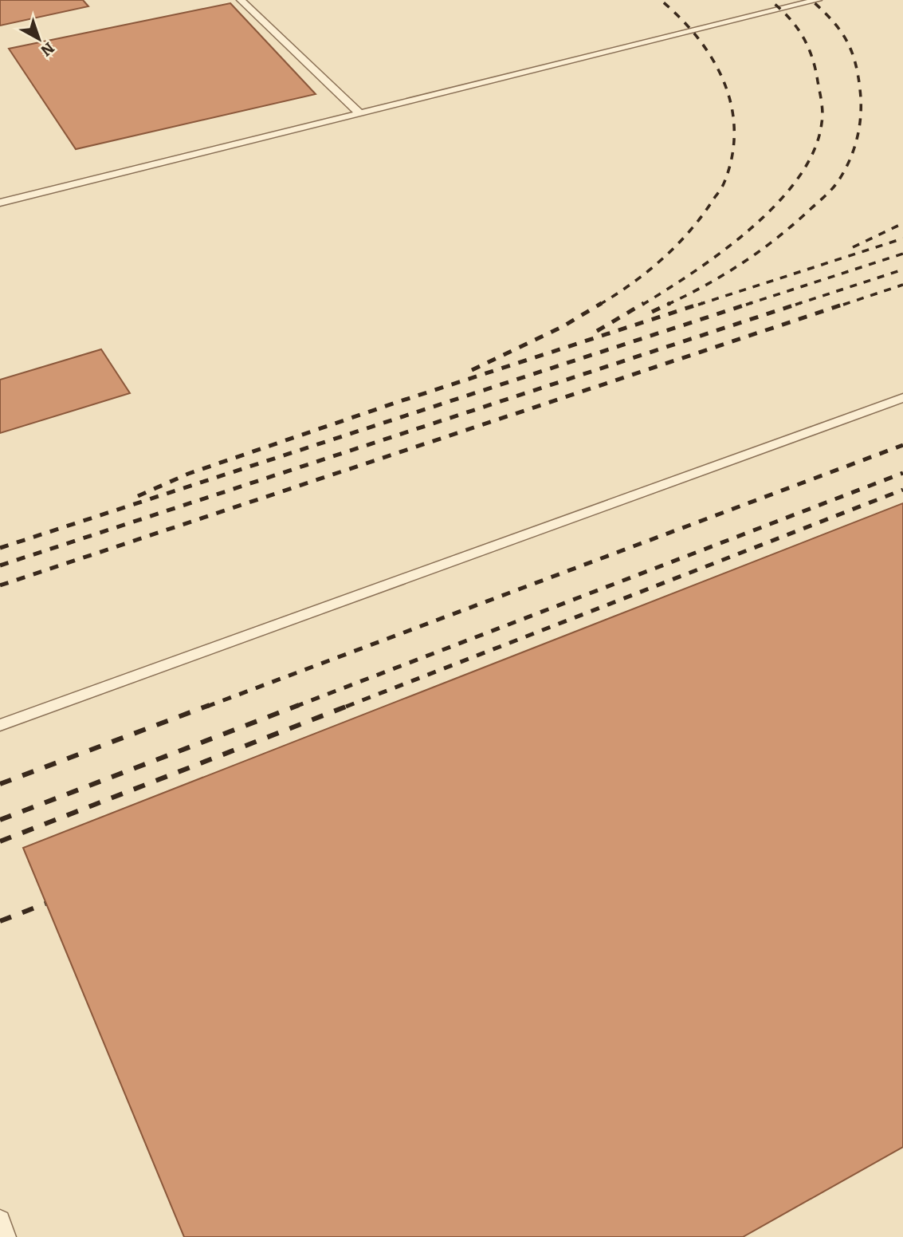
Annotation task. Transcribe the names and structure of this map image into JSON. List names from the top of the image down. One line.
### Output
{"north":"bottom right"}
